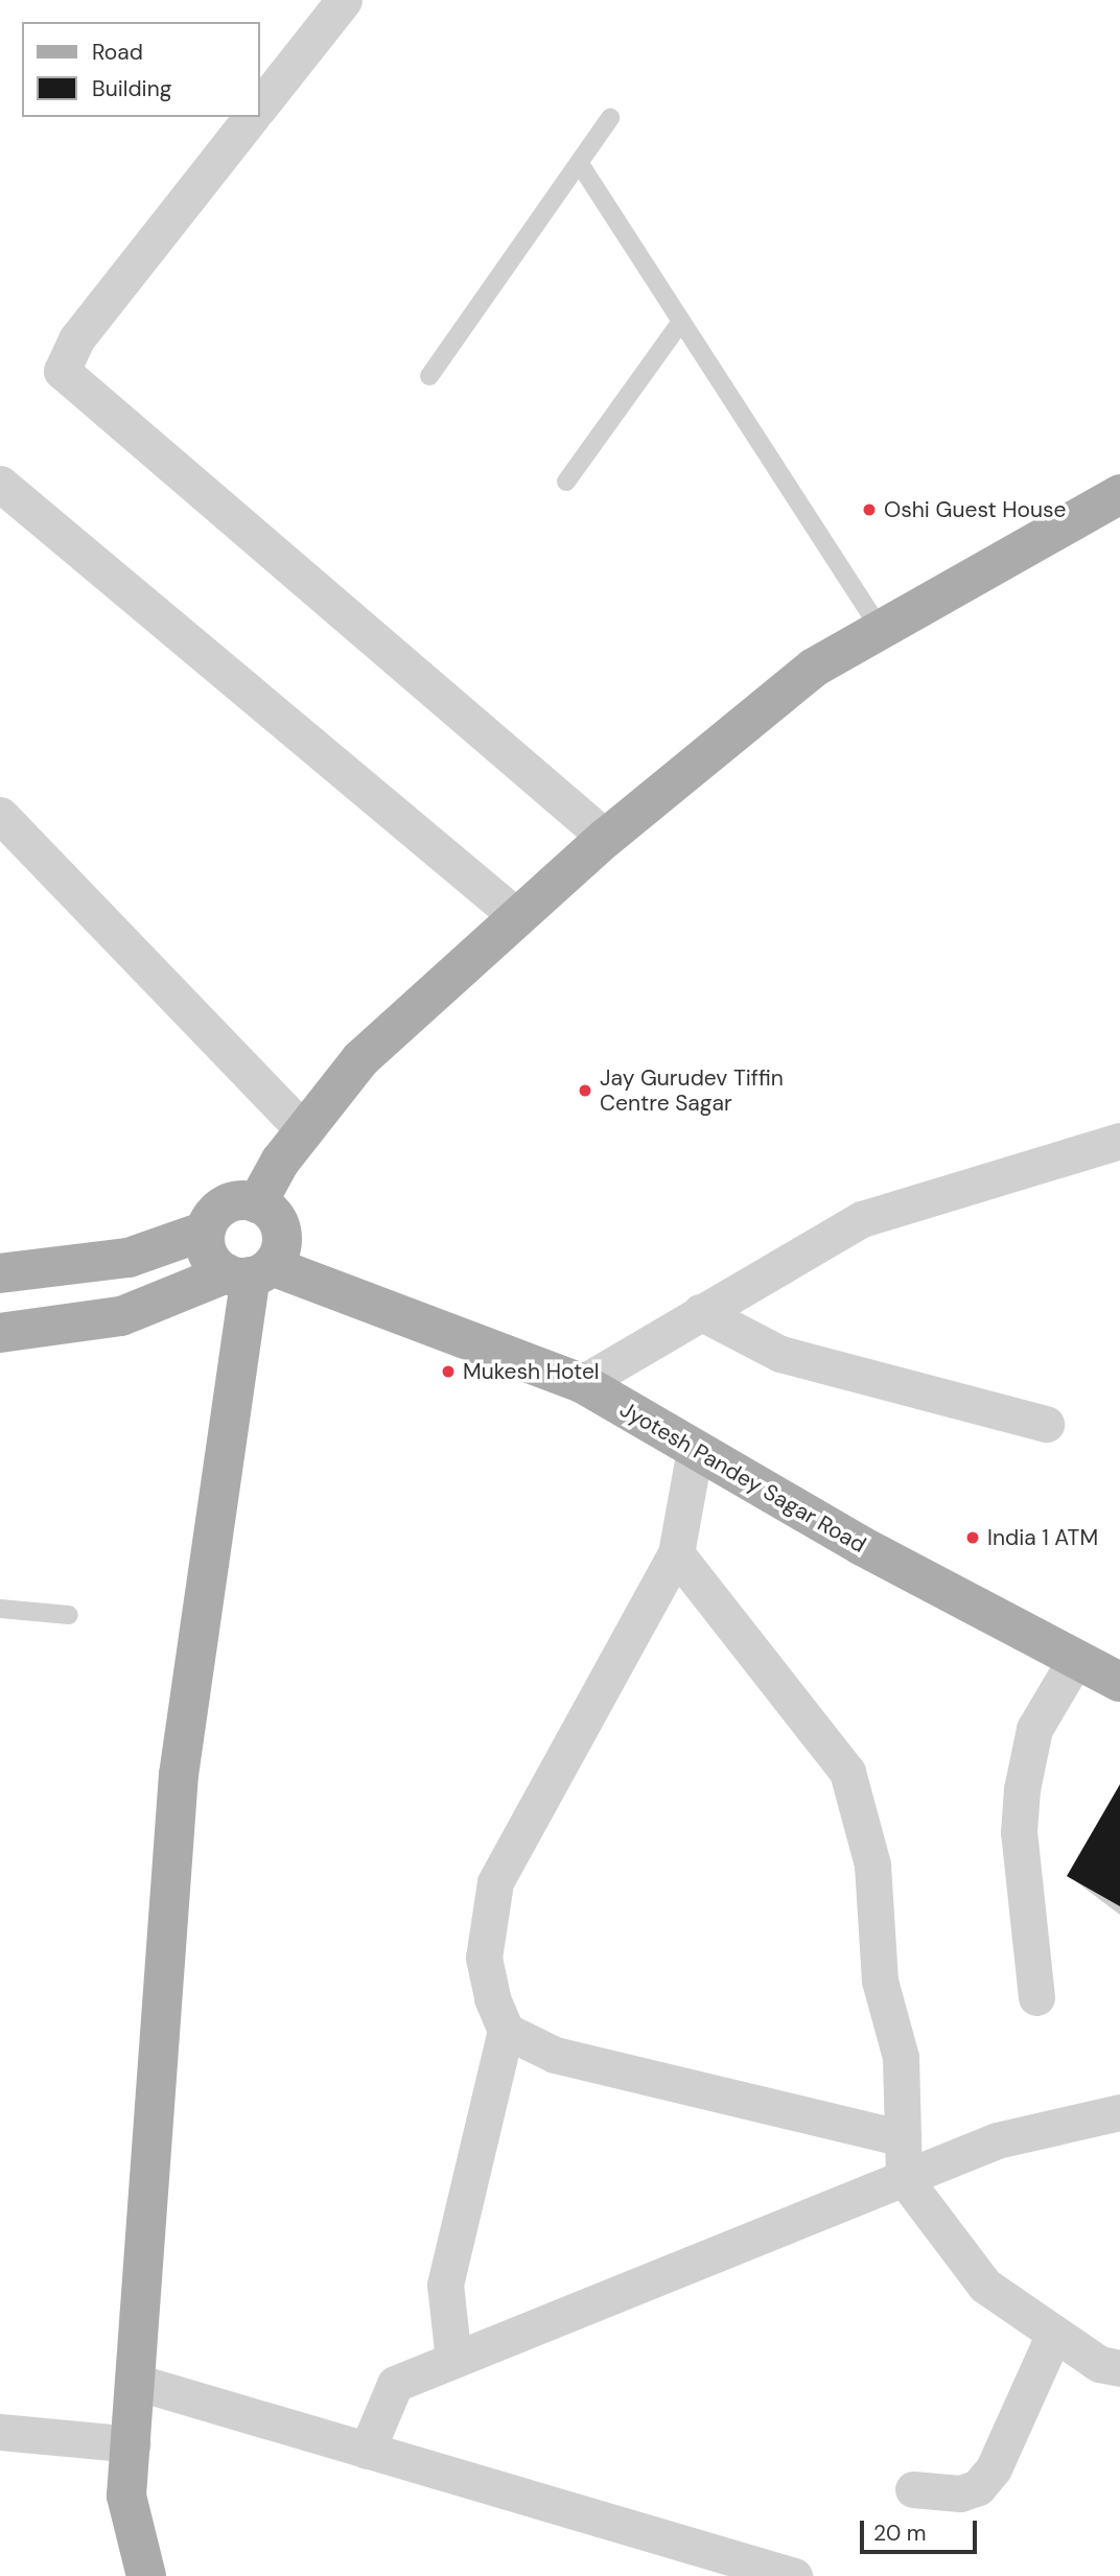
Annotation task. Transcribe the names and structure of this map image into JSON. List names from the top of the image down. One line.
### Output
{"streets":{"main road":["Jyotesh Pandey Sagar Road"]},"places":["Oshi Guest House","Jay Gurudev Tiffin Centre Sagar","Mukesh Hotel","India 1 ATM"],"legend":["Road","Building"],"scale_bar":"20 m"}
